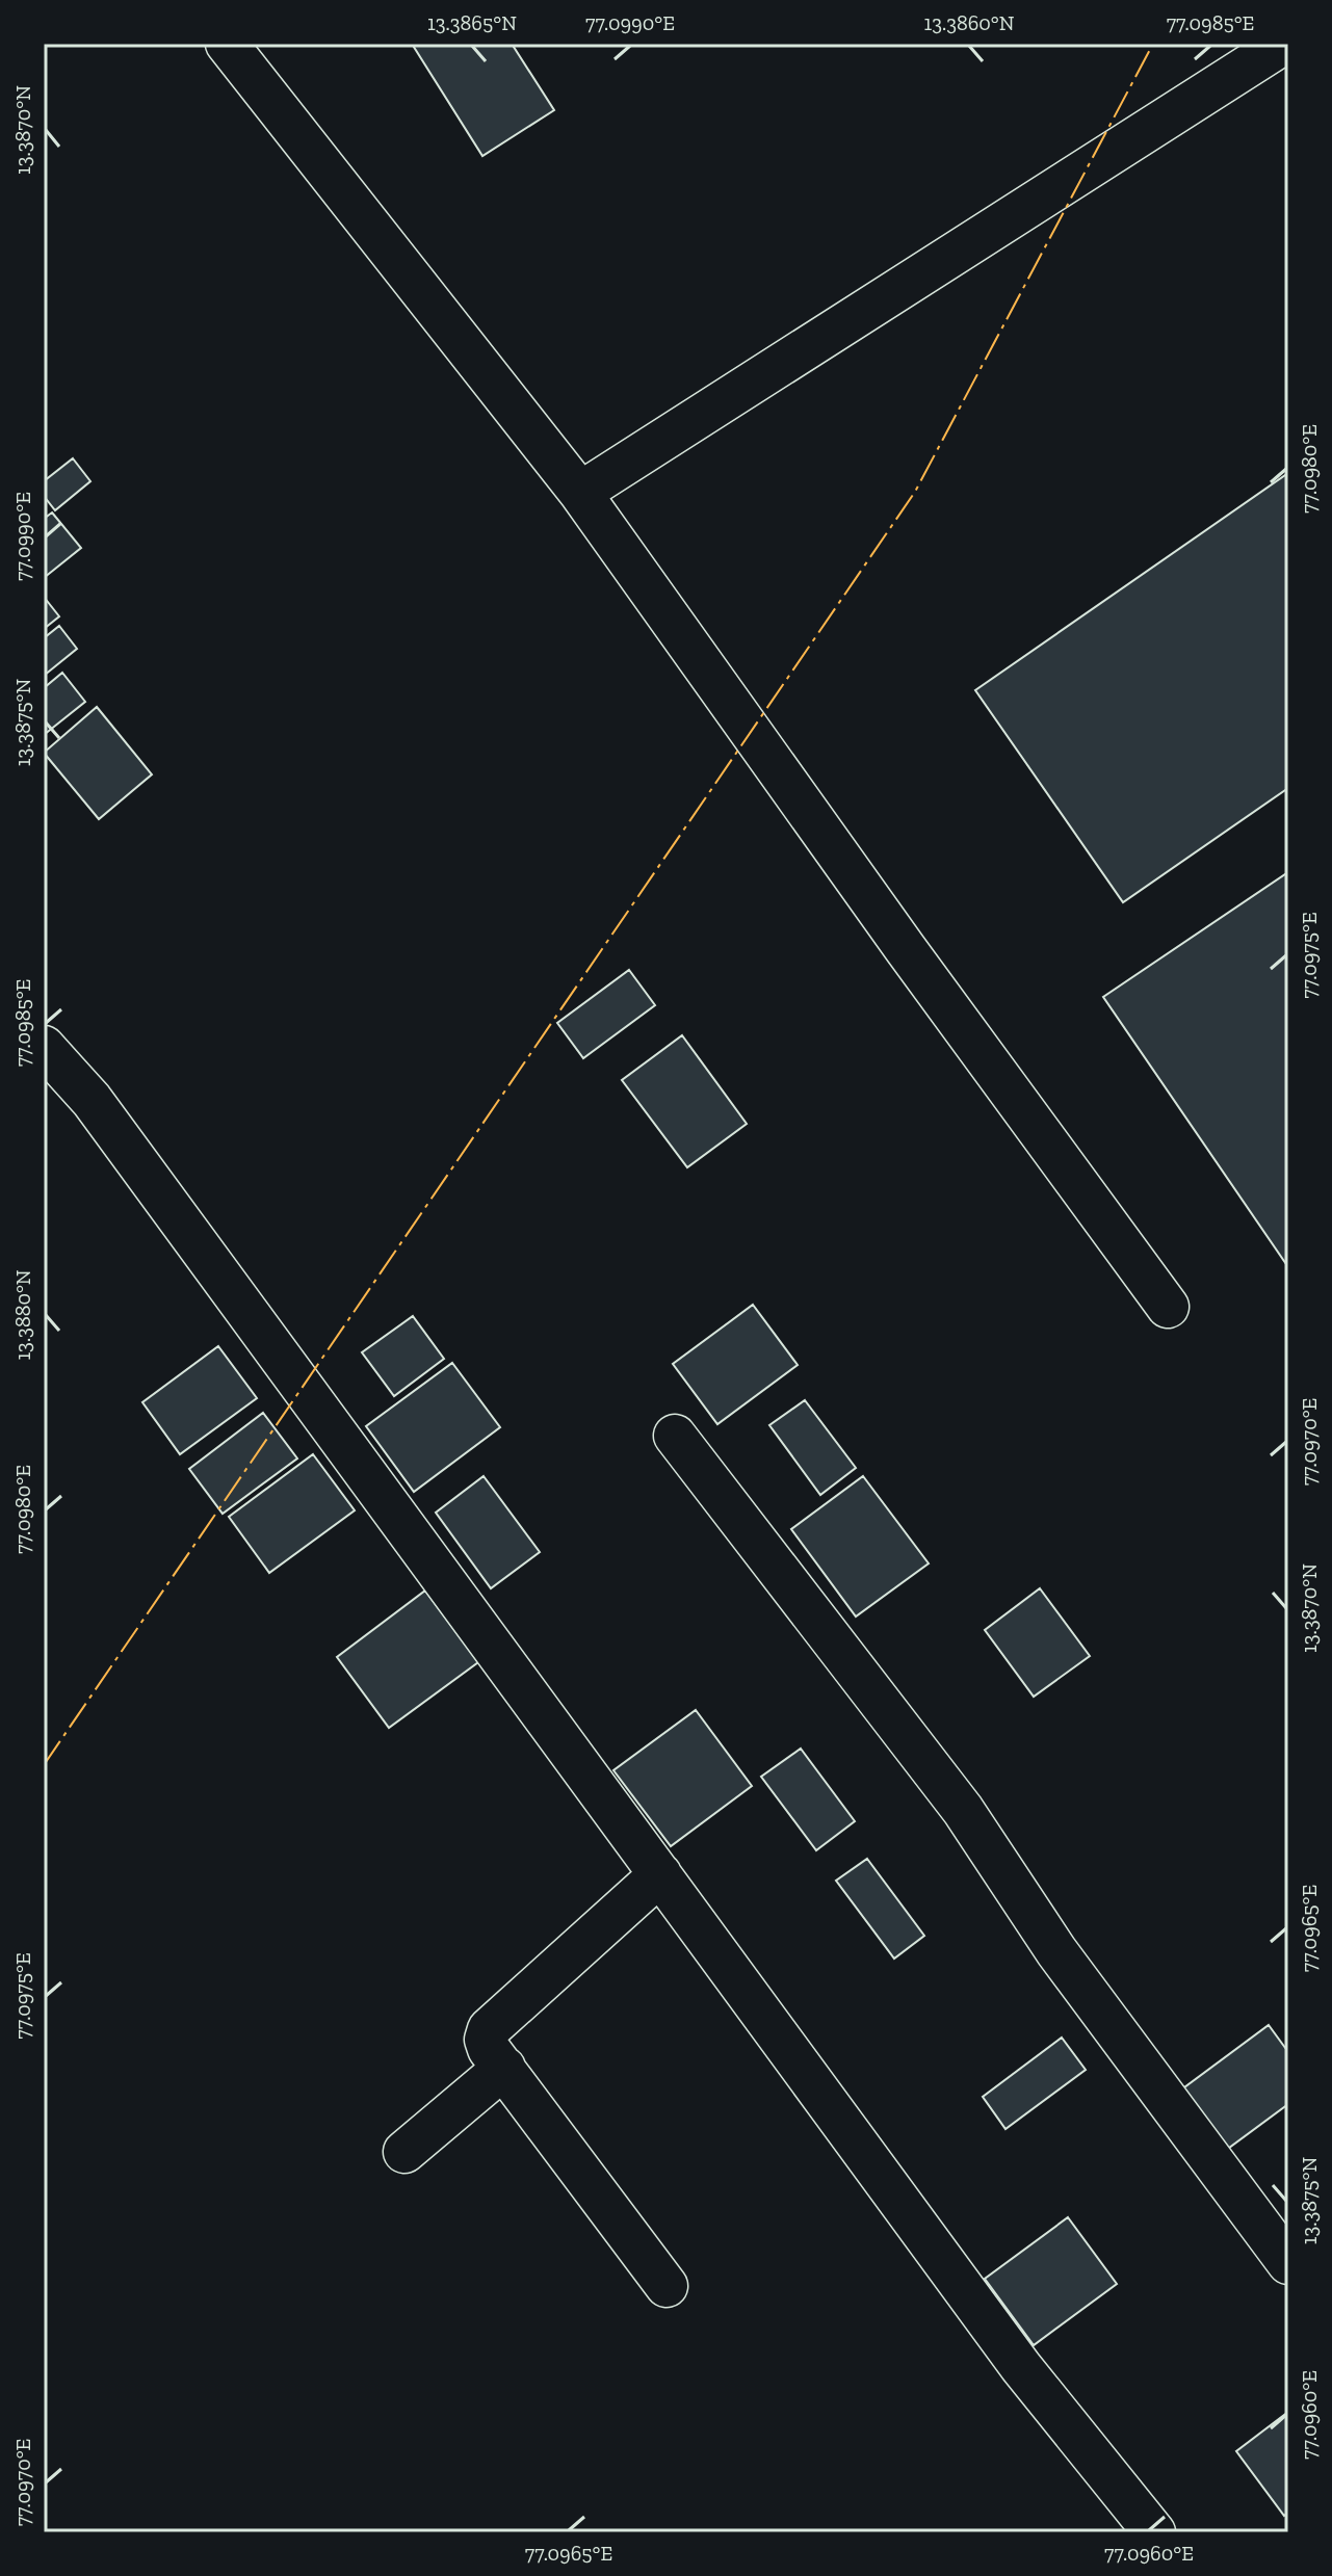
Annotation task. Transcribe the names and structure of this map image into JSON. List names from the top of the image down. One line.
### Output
{"coordinates":["13.3865°N","77.0990°E","13.3860°N","77.0985°E","13.3870°N","77.0980°E","13.3875°N","77.0975°E","13.3880°N","77.0970°E","77.0965°E","77.0960°E"]}
